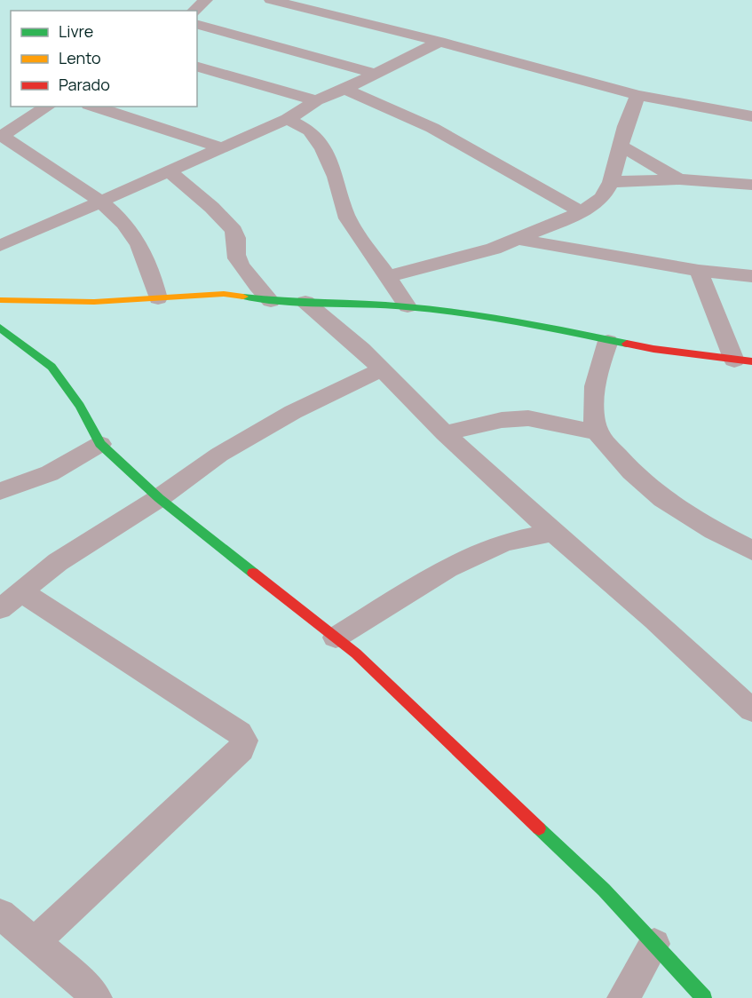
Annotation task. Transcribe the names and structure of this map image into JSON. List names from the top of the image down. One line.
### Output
{"legend":["Livre","Lento","Parado"]}
